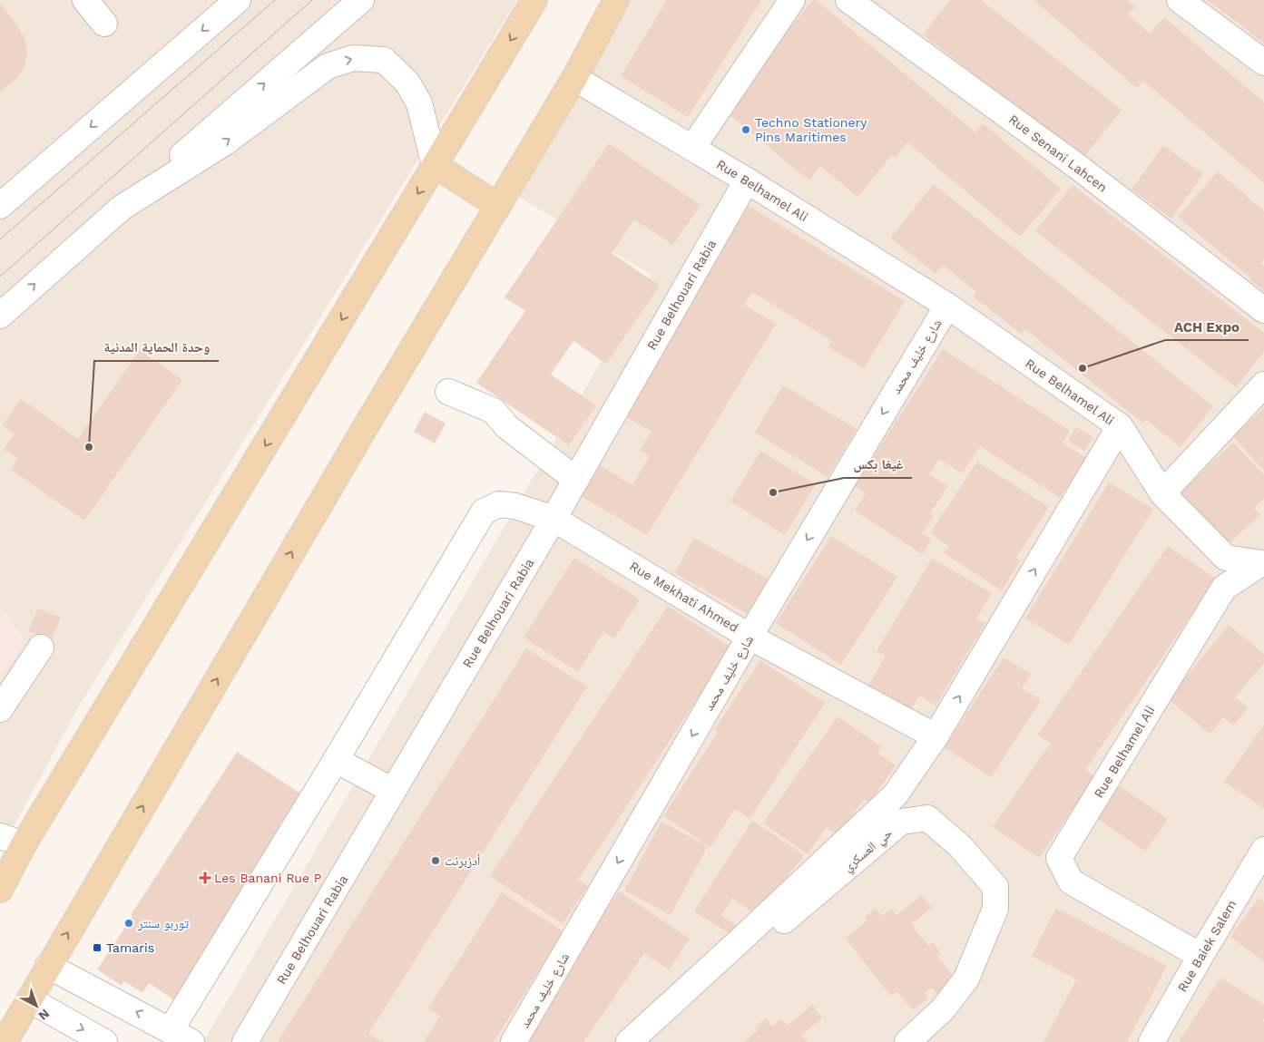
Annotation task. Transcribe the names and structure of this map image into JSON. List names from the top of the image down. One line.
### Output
{"streets":{"street":["Rue Senani Lahcen","Rue Belhamel Ali","Rue Belhouari Rabia","شارع خليف محمد","Rue Mekhati Ahmed","حي العسكري","Rue Baiek Salem"]},"crossings":[["Rue Belhamel Ali","Rue Belhouari Rabia"],["Rue Belhamel Ali","شارع خليف محمد"],["Rue Belhamel Ali","Rue Baiek Salem"],["Rue Belhouari Rabia","Rue Mekhati Ahmed"],["شارع خليف محمد","Rue Mekhati Ahmed"]],"places":{"other":["Techno Stationery Pins Maritimes","ACH Expo","وحدة الحماية المدنية","غيغا بكس","أدزبرنت","توربو سنتر"],"health":["Les Banani Rue P"],"transit":["Tamaris"]},"north":"bottom right"}
